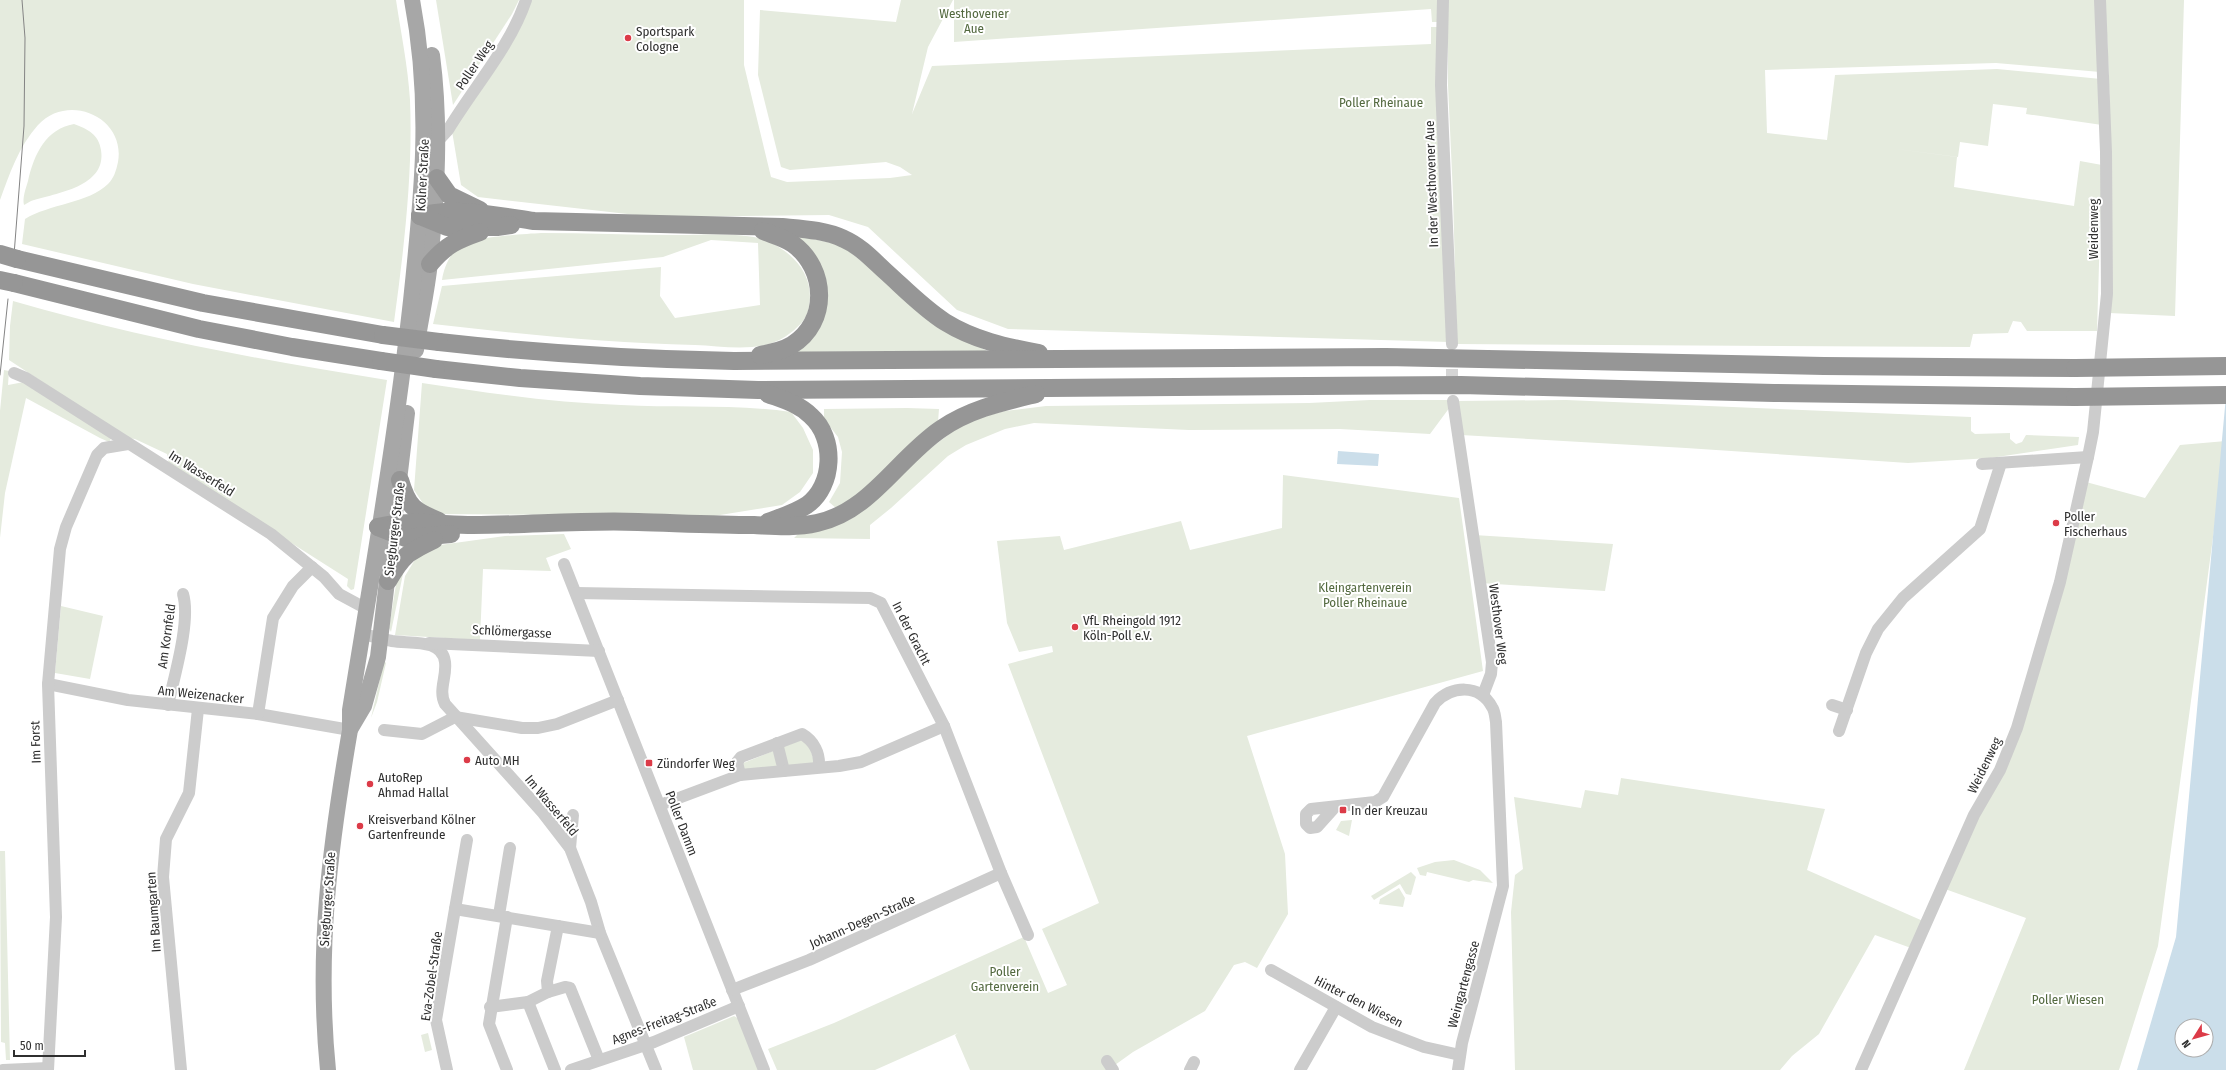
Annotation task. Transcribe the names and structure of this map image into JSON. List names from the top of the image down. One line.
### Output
{"streets":{"main road":["Kölner Straße","Siegburger Straße"],"street":["Poller Weg","In der Westhovener Aue","Weidenweg","Im Wasserfeld","Westhover Weg","Schlömergasse","In der Gracht","Am Kornfeld","Am Weizenacker","Im Forst","Poller Damm","Im Baumgarten","Johann-Degen-Straße","Eva-Zobel-Straße","Weingartengasse","Hinter den Wiesen","Agnes-Freitag-Straße"]},"crossings":[["Poller Weg","Kölner Straße"],["Kölner Straße","Siegburger Straße"],["Im Wasserfeld","Siegburger Straße"],["Im Wasserfeld","Schlömergasse"],["Im Wasserfeld","Im Forst"],["Im Wasserfeld","Agnes-Freitag-Straße"],["Siegburger Straße","Am Weizenacker"],["Westhover Weg","Weingartengasse"],["Schlömergasse","Poller Damm"],["In der Gracht","Poller Damm"],["In der Gracht","Johann-Degen-Straße"],["Am Kornfeld","Am Weizenacker"],["Am Weizenacker","Im Forst"],["Am Weizenacker","Im Baumgarten"],["Poller Damm","Johann-Degen-Straße"],["Poller Damm","Agnes-Freitag-Straße"],["Weingartengasse","Hinter den Wiesen"]],"parks":["Westhovener Aue","Poller Rheinaue","Kleingartenverein Poller Rheinaue","Poller Gartenverein","Poller Wiesen"],"places":{"other":["Sportspark Cologne","Poller Fischerhaus","VfL Rheingold 1912 Köln-Poll e.V.","Auto MH","AutoRep Ahmad Hallal","Kreisverband Kölner Gartenfreunde"],"transit":["Zündorfer Weg","In der Kreuzau"]},"scale_bar":"50 m","north":"bottom left"}
